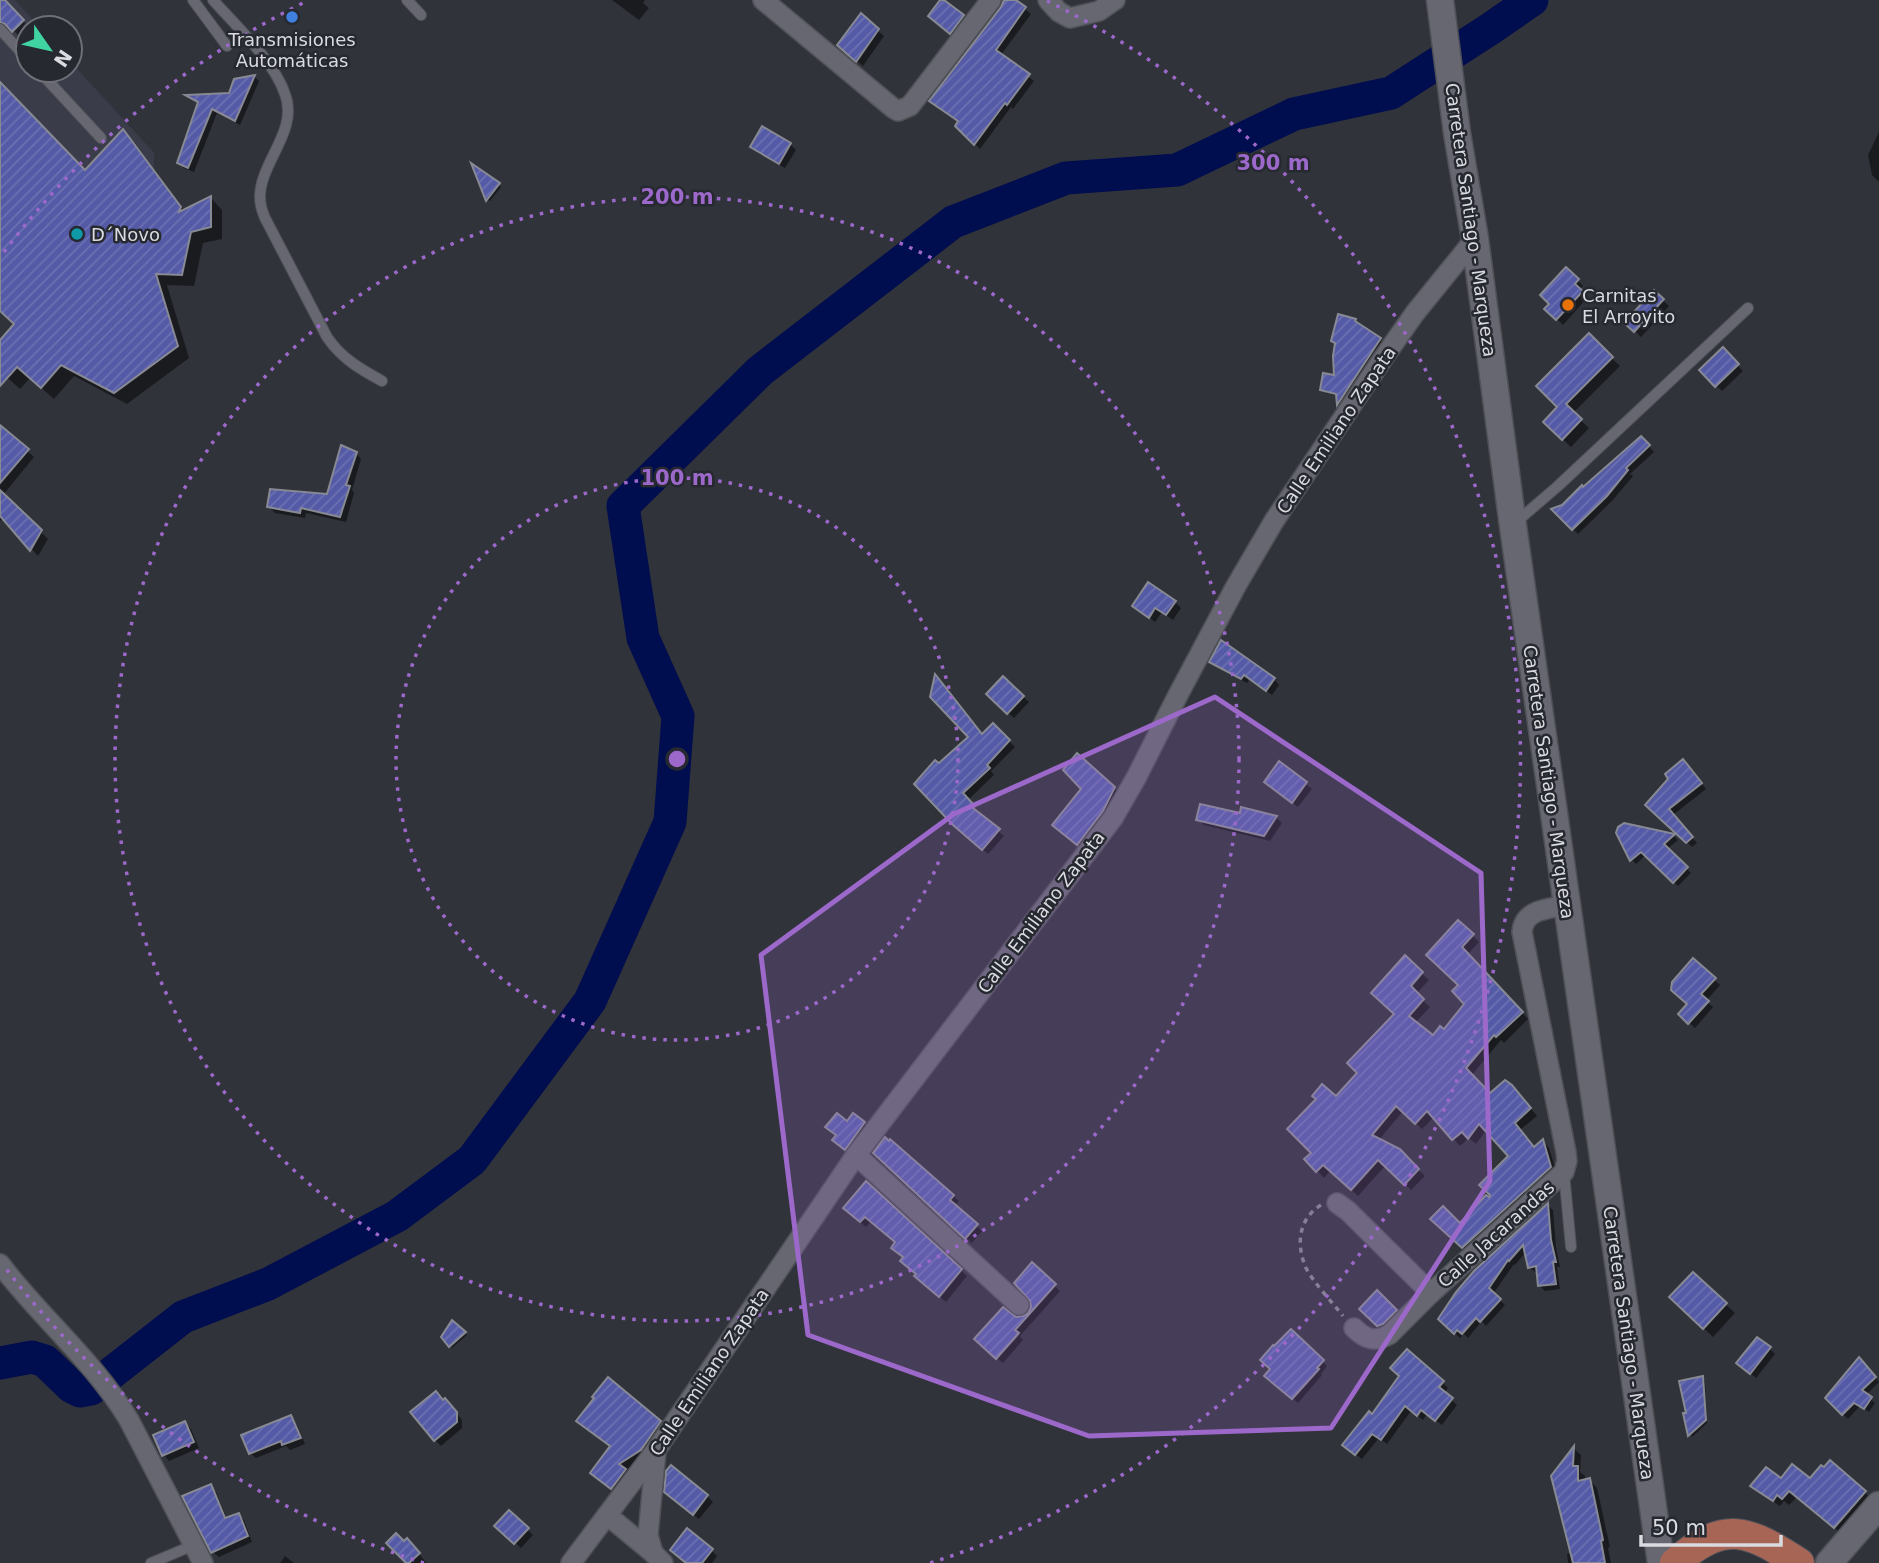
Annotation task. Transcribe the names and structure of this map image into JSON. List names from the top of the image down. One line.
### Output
{"streets":{"main road":["Carretera Santiago - Marqueza"],"street":["Calle Emiliano Zapata","Calle Jacarandas"]},"crossings":[["Carretera Santiago - Marqueza","Calle Emiliano Zapata"],["Carretera Santiago - Marqueza","Calle Jacarandas"]],"places":["Transmisiones Automáticas","D´Novo","Carnitas El Arroyito"],"scale_bar":"50 m","north":"bottom right","rings":["300 m","200 m","100 m"]}
